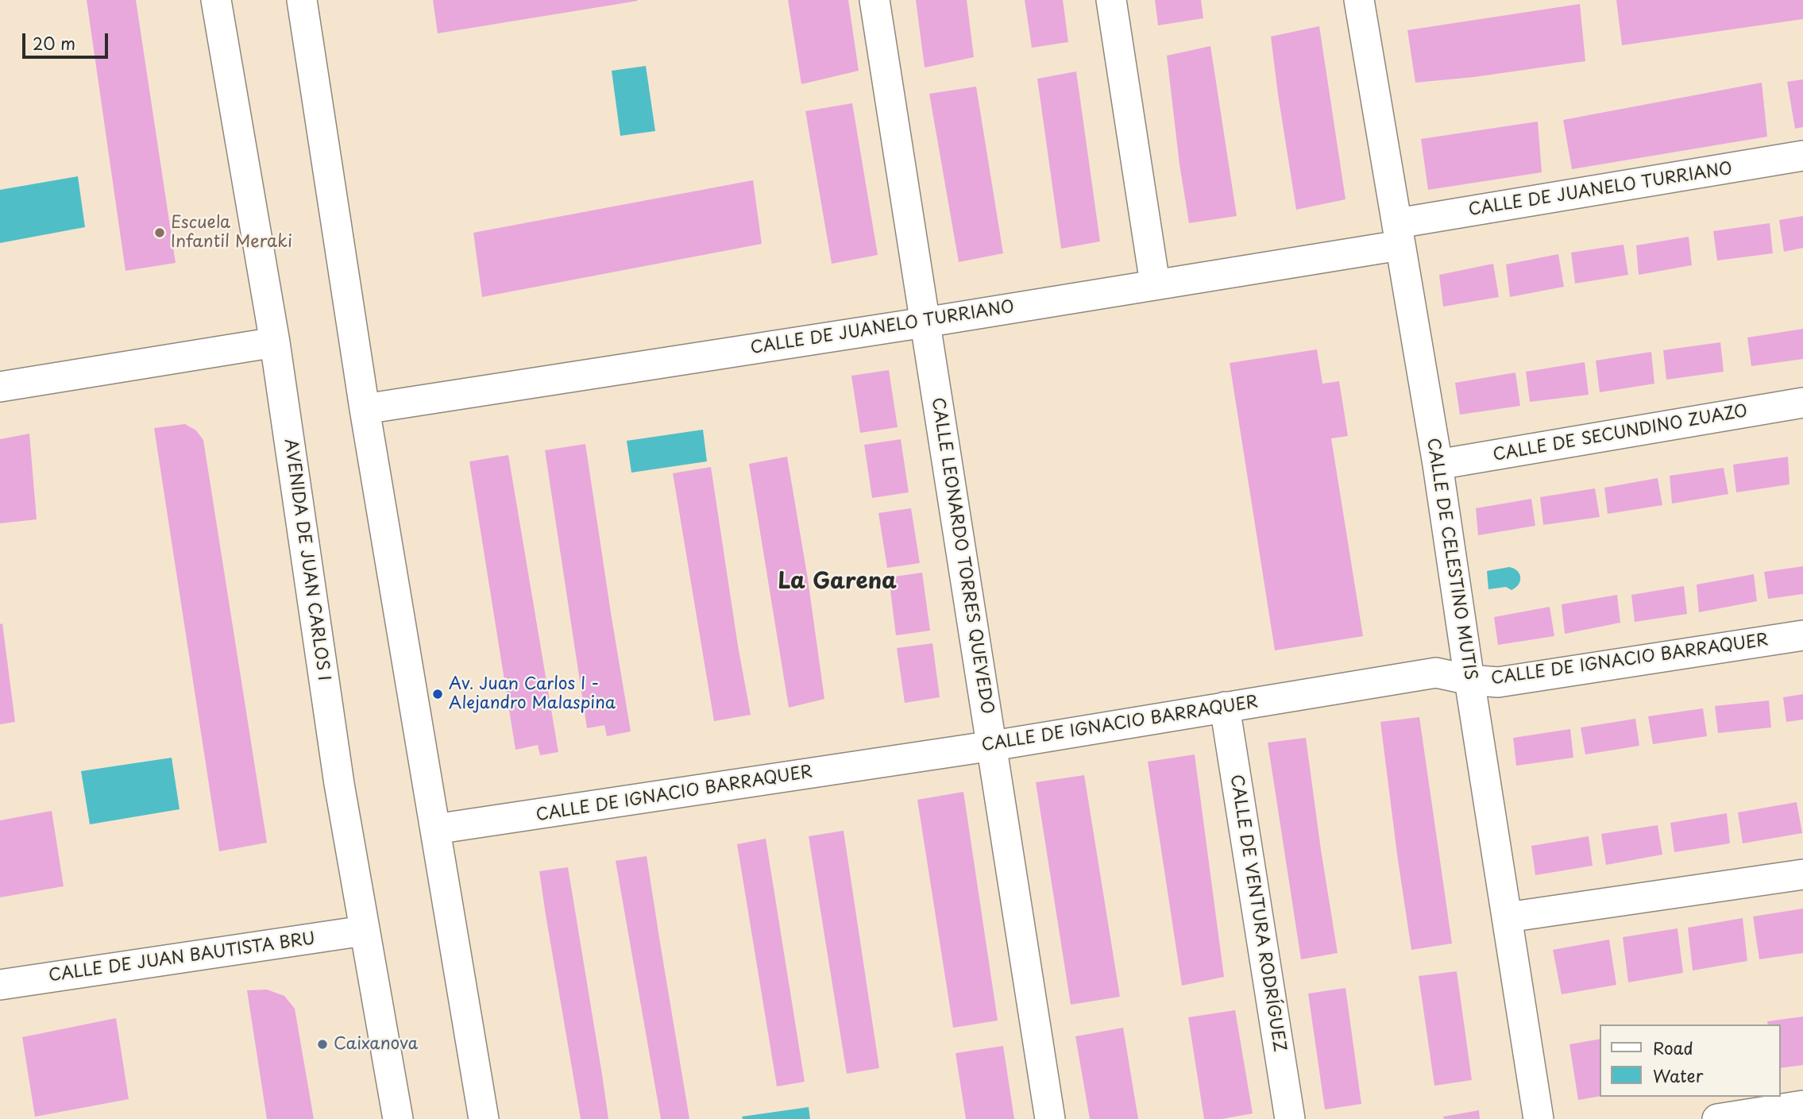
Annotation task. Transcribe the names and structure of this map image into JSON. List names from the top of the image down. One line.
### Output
{"streets":{"street":["CALLE DE JUANELO TURRIANO","CALLE DE SECUNDINO ZUAZO","CALLE LEONARDO TORRES QUEVEDO","CALLE DE CELESTINO MUTIS","AVENIDA DE JUAN CARLOS I","CALLE DE IGNACIO BARRAQUER","CALLE DE VENTURA RODRÍGUEZ","CALLE DE JUAN BAUTISTA BRU"]},"crossings":[["CALLE DE JUANELO TURRIANO","CALLE LEONARDO TORRES QUEVEDO"],["CALLE DE JUANELO TURRIANO","CALLE DE CELESTINO MUTIS"],["CALLE DE SECUNDINO ZUAZO","CALLE DE CELESTINO MUTIS"],["CALLE LEONARDO TORRES QUEVEDO","CALLE DE IGNACIO BARRAQUER"],["CALLE DE CELESTINO MUTIS","CALLE DE IGNACIO BARRAQUER"],["AVENIDA DE JUAN CARLOS I","CALLE DE JUAN BAUTISTA BRU"],["CALLE DE IGNACIO BARRAQUER","CALLE DE VENTURA RODRÍGUEZ"]],"districts":["La Garena"],"places":["Escuela Infantil Meraki","Av. Juan Carlos I - Alejandro Malaspina","Caixanova"],"legend":["Road","Water"],"scale_bar":"20 m"}
